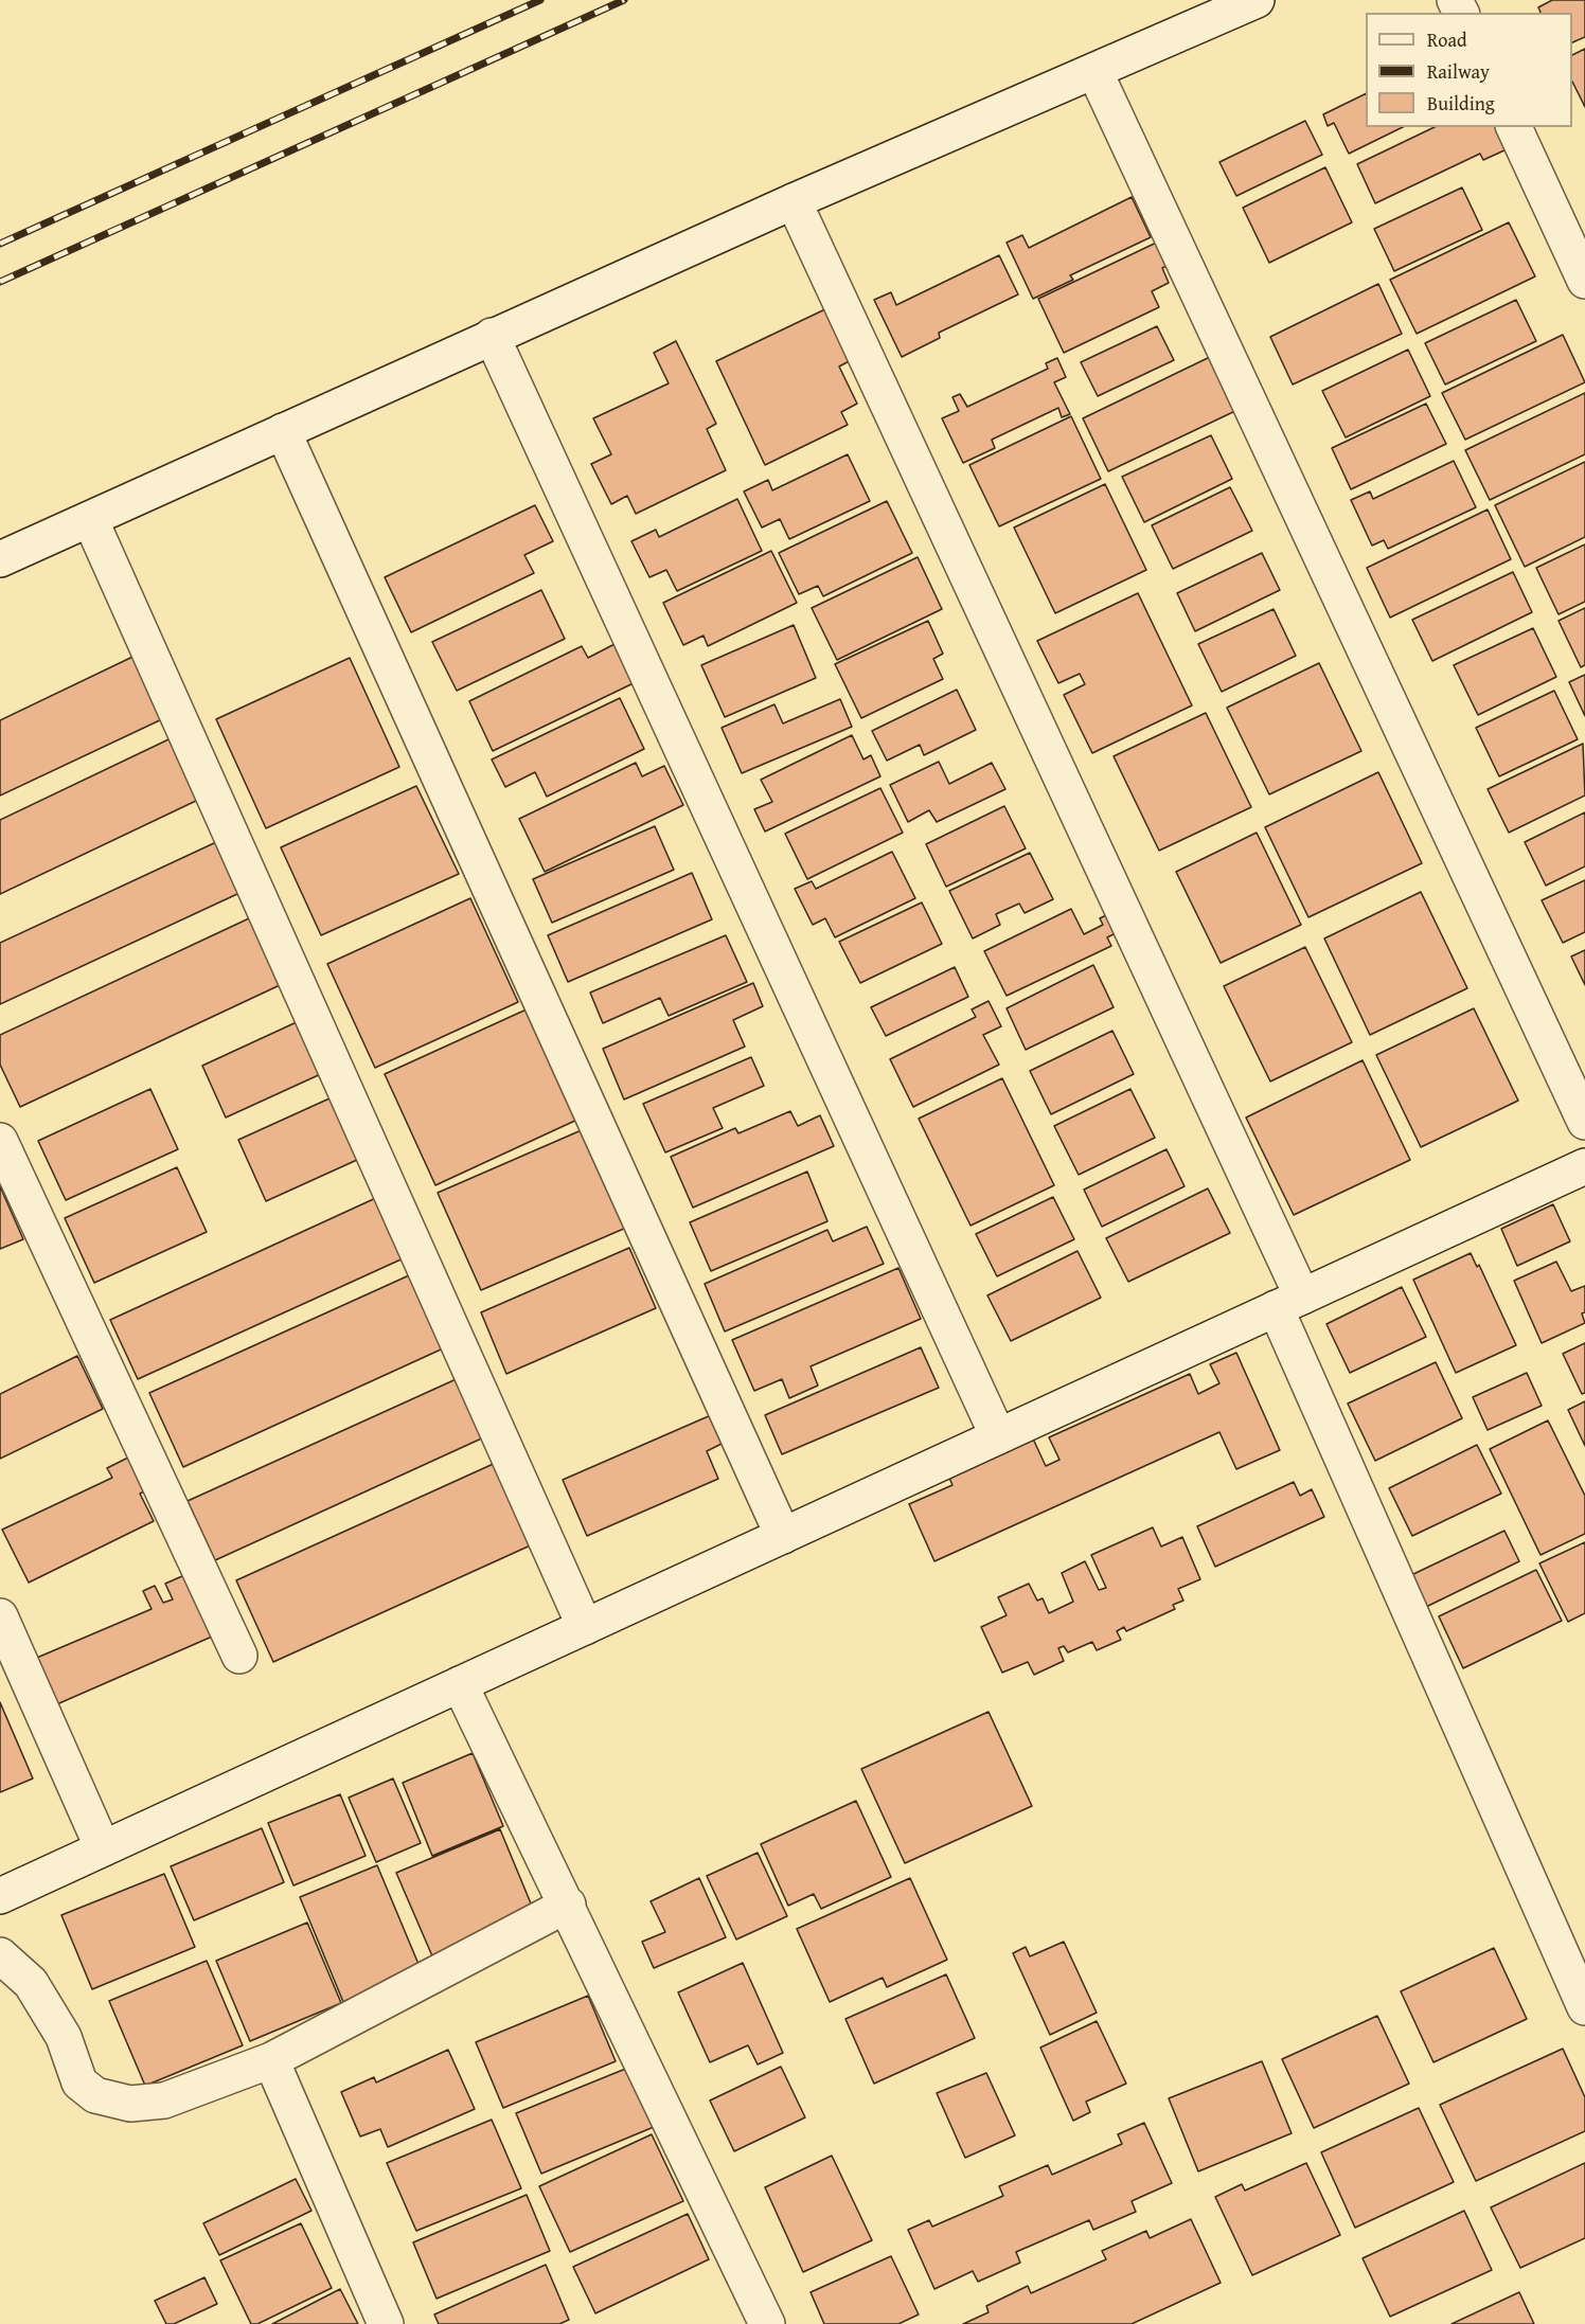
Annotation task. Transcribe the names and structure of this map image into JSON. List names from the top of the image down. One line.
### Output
{"legend":["Road","Railway","Building"]}
